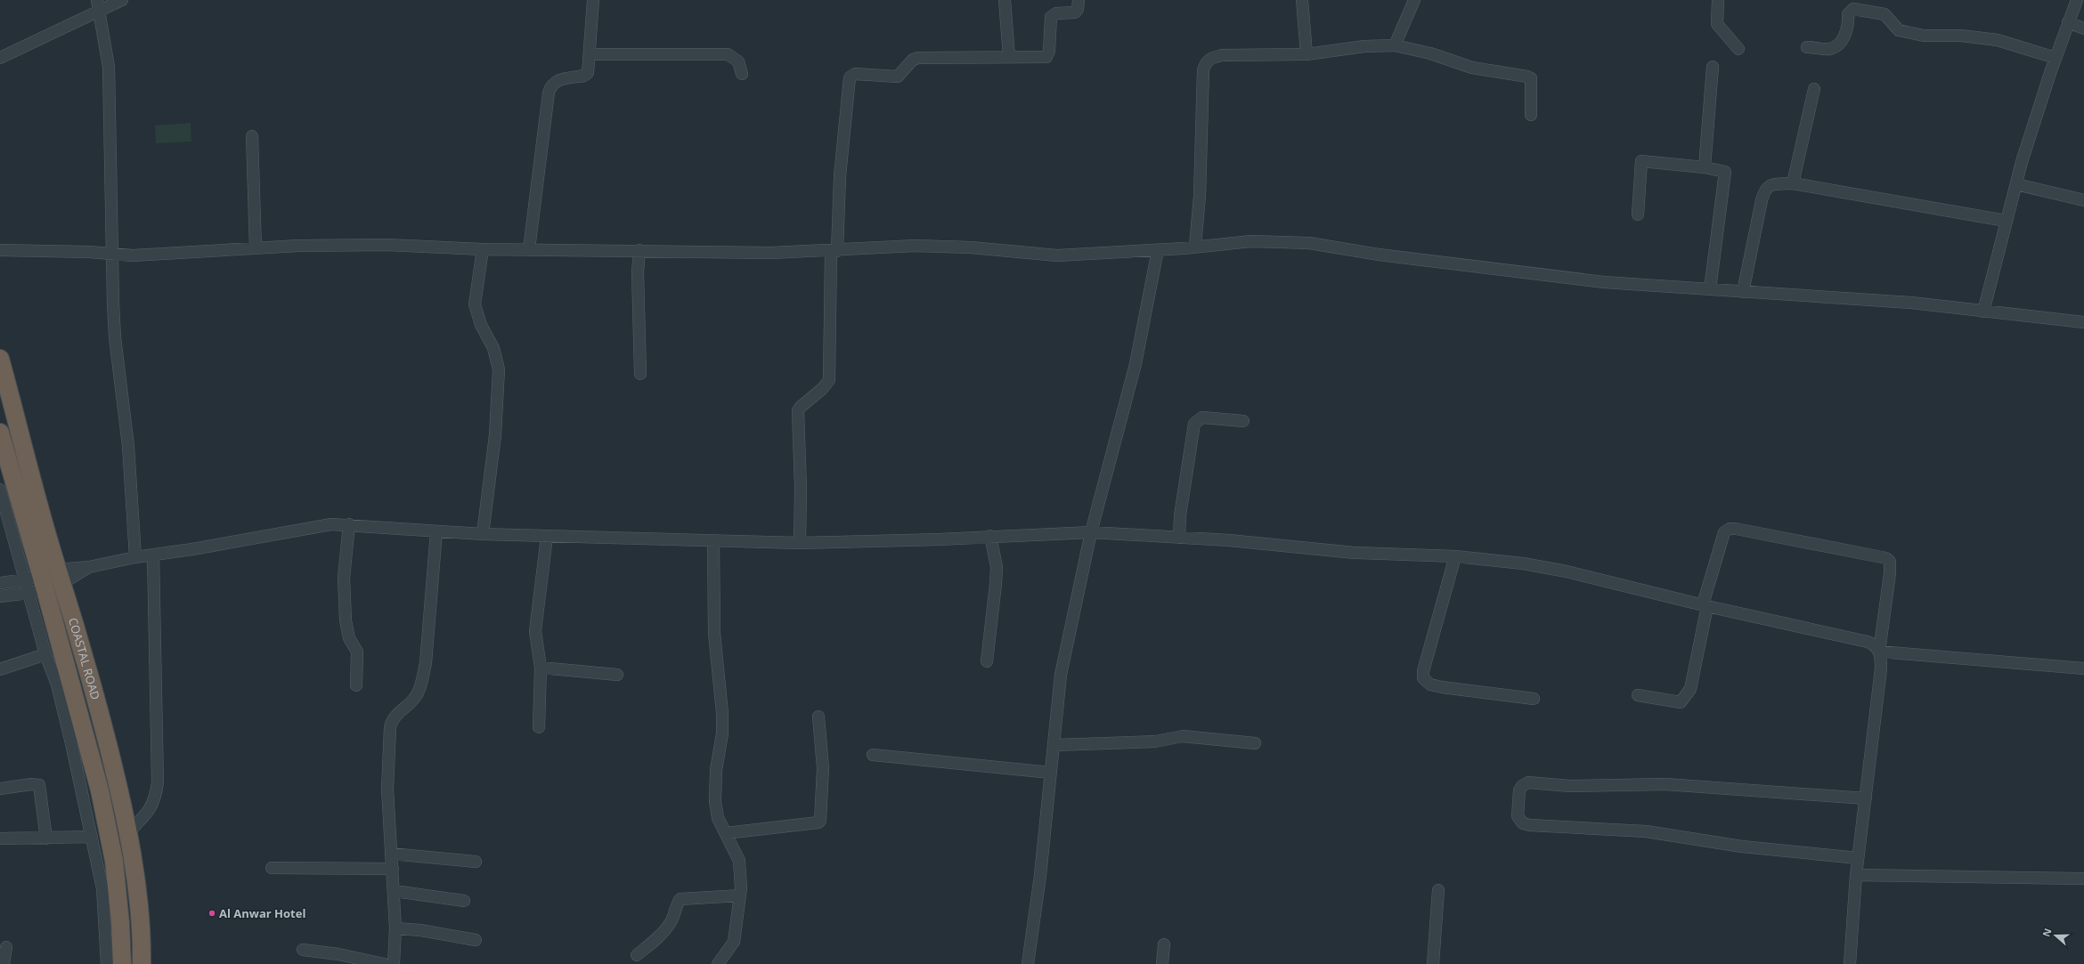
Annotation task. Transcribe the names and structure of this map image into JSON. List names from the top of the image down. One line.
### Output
{"streets":{"highway":["COASTAL ROAD"]},"places":["Al Anwar Hotel"],"north":"left"}
